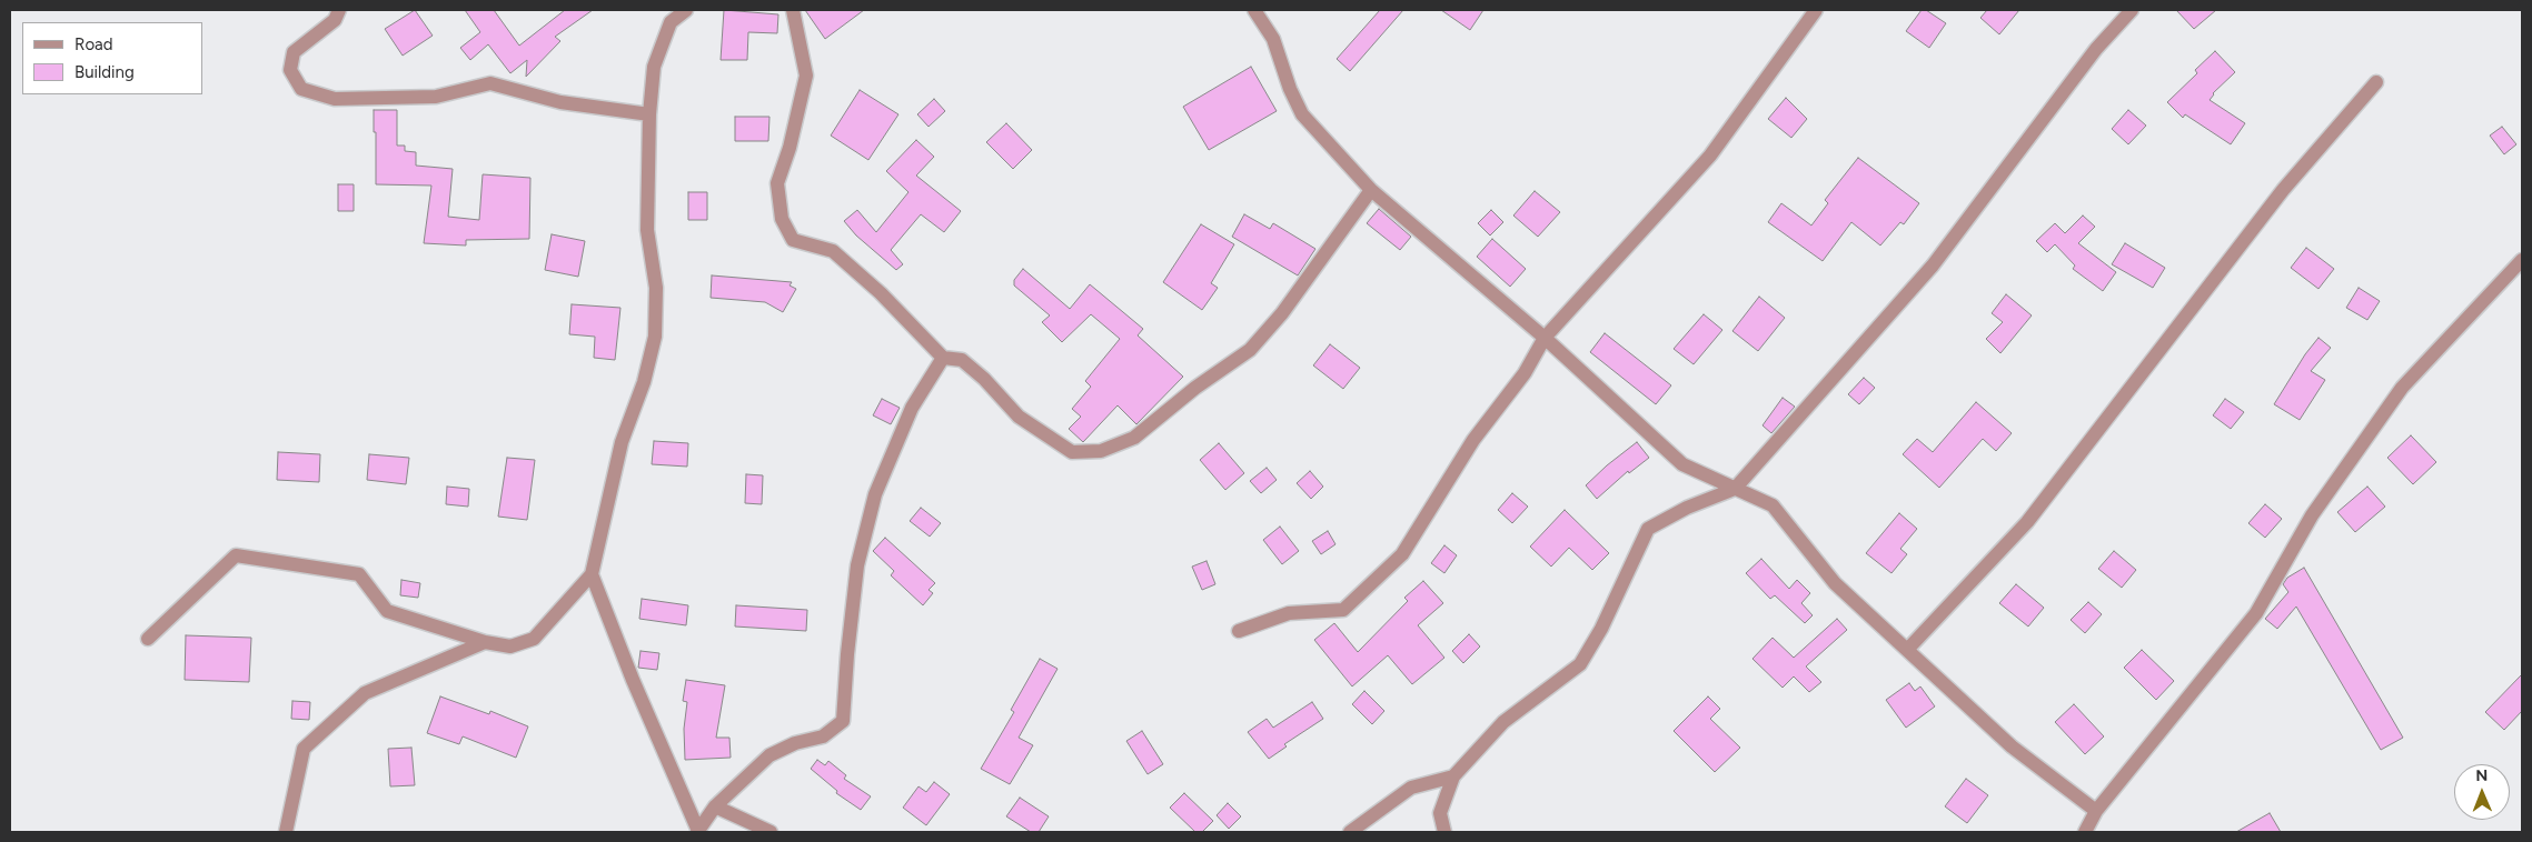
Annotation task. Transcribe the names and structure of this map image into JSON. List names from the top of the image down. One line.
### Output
{"legend":["Road","Building"],"north":"top"}
